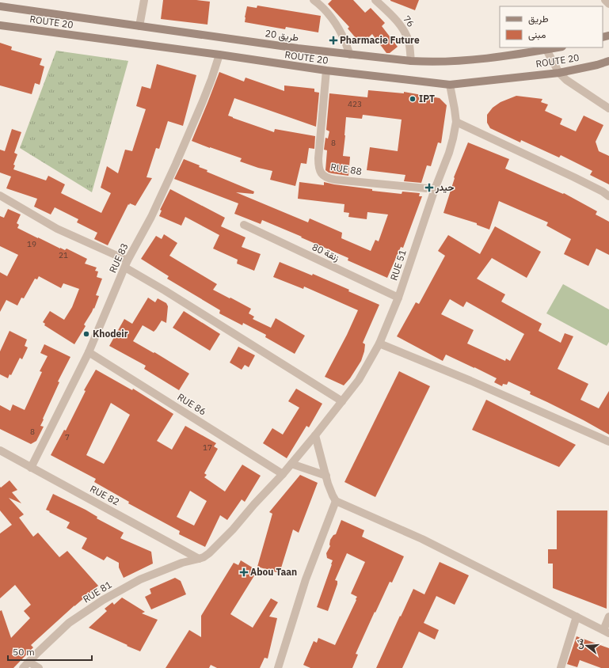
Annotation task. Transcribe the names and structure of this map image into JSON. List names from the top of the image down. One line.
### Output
{"streets":{"main road":["ROUTE 20","طريق 20"],"street":["76","RUE 88","زنقة 80","RUE 83","RUE 51","RUE 86","RUE 82","RUE 81"]},"crossings":[["76","طريق 20"],["ROUTE 20","RUE 88"],["ROUTE 20","RUE 83"],["ROUTE 20","RUE 51"],["RUE 88","RUE 51"],["زنقة 80","RUE 51"],["RUE 83","RUE 86"],["RUE 83","RUE 82"],["RUE 51","RUE 86"],["RUE 51","RUE 82"],["RUE 51","RUE 81"],["RUE 82","RUE 81"]],"places":{"health":["Pharmacie Future","حيدر","Abou Taan"],"other":["IPT","Khodeir"]},"house_numbers":["423","8","19","21","8","7","17"],"legend":["طريق","مبنى"],"scale_bar":"50 m","north":"left"}
